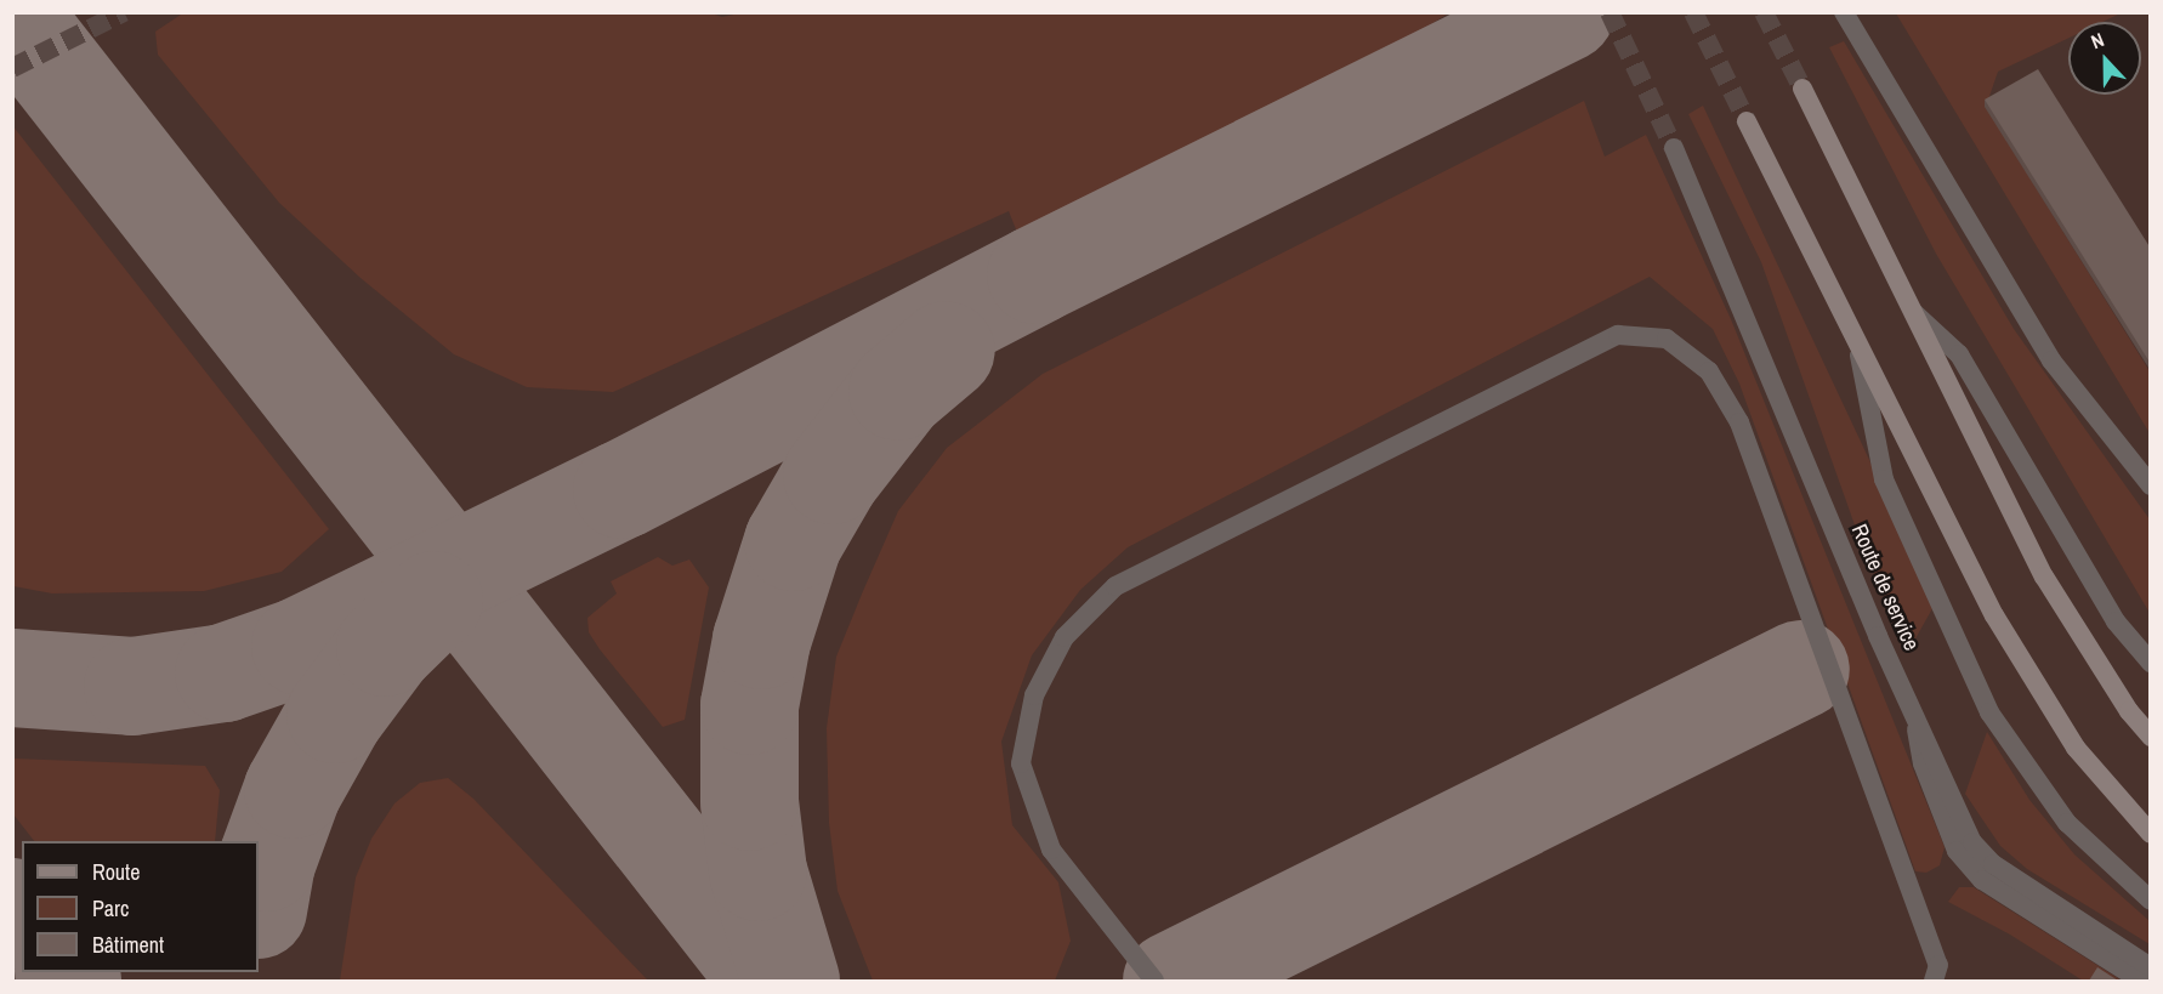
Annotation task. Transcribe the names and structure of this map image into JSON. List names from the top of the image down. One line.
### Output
{"streets":{"street":["Route de service"]},"legend":["Route","Parc","Bâtiment"],"north":"top"}
